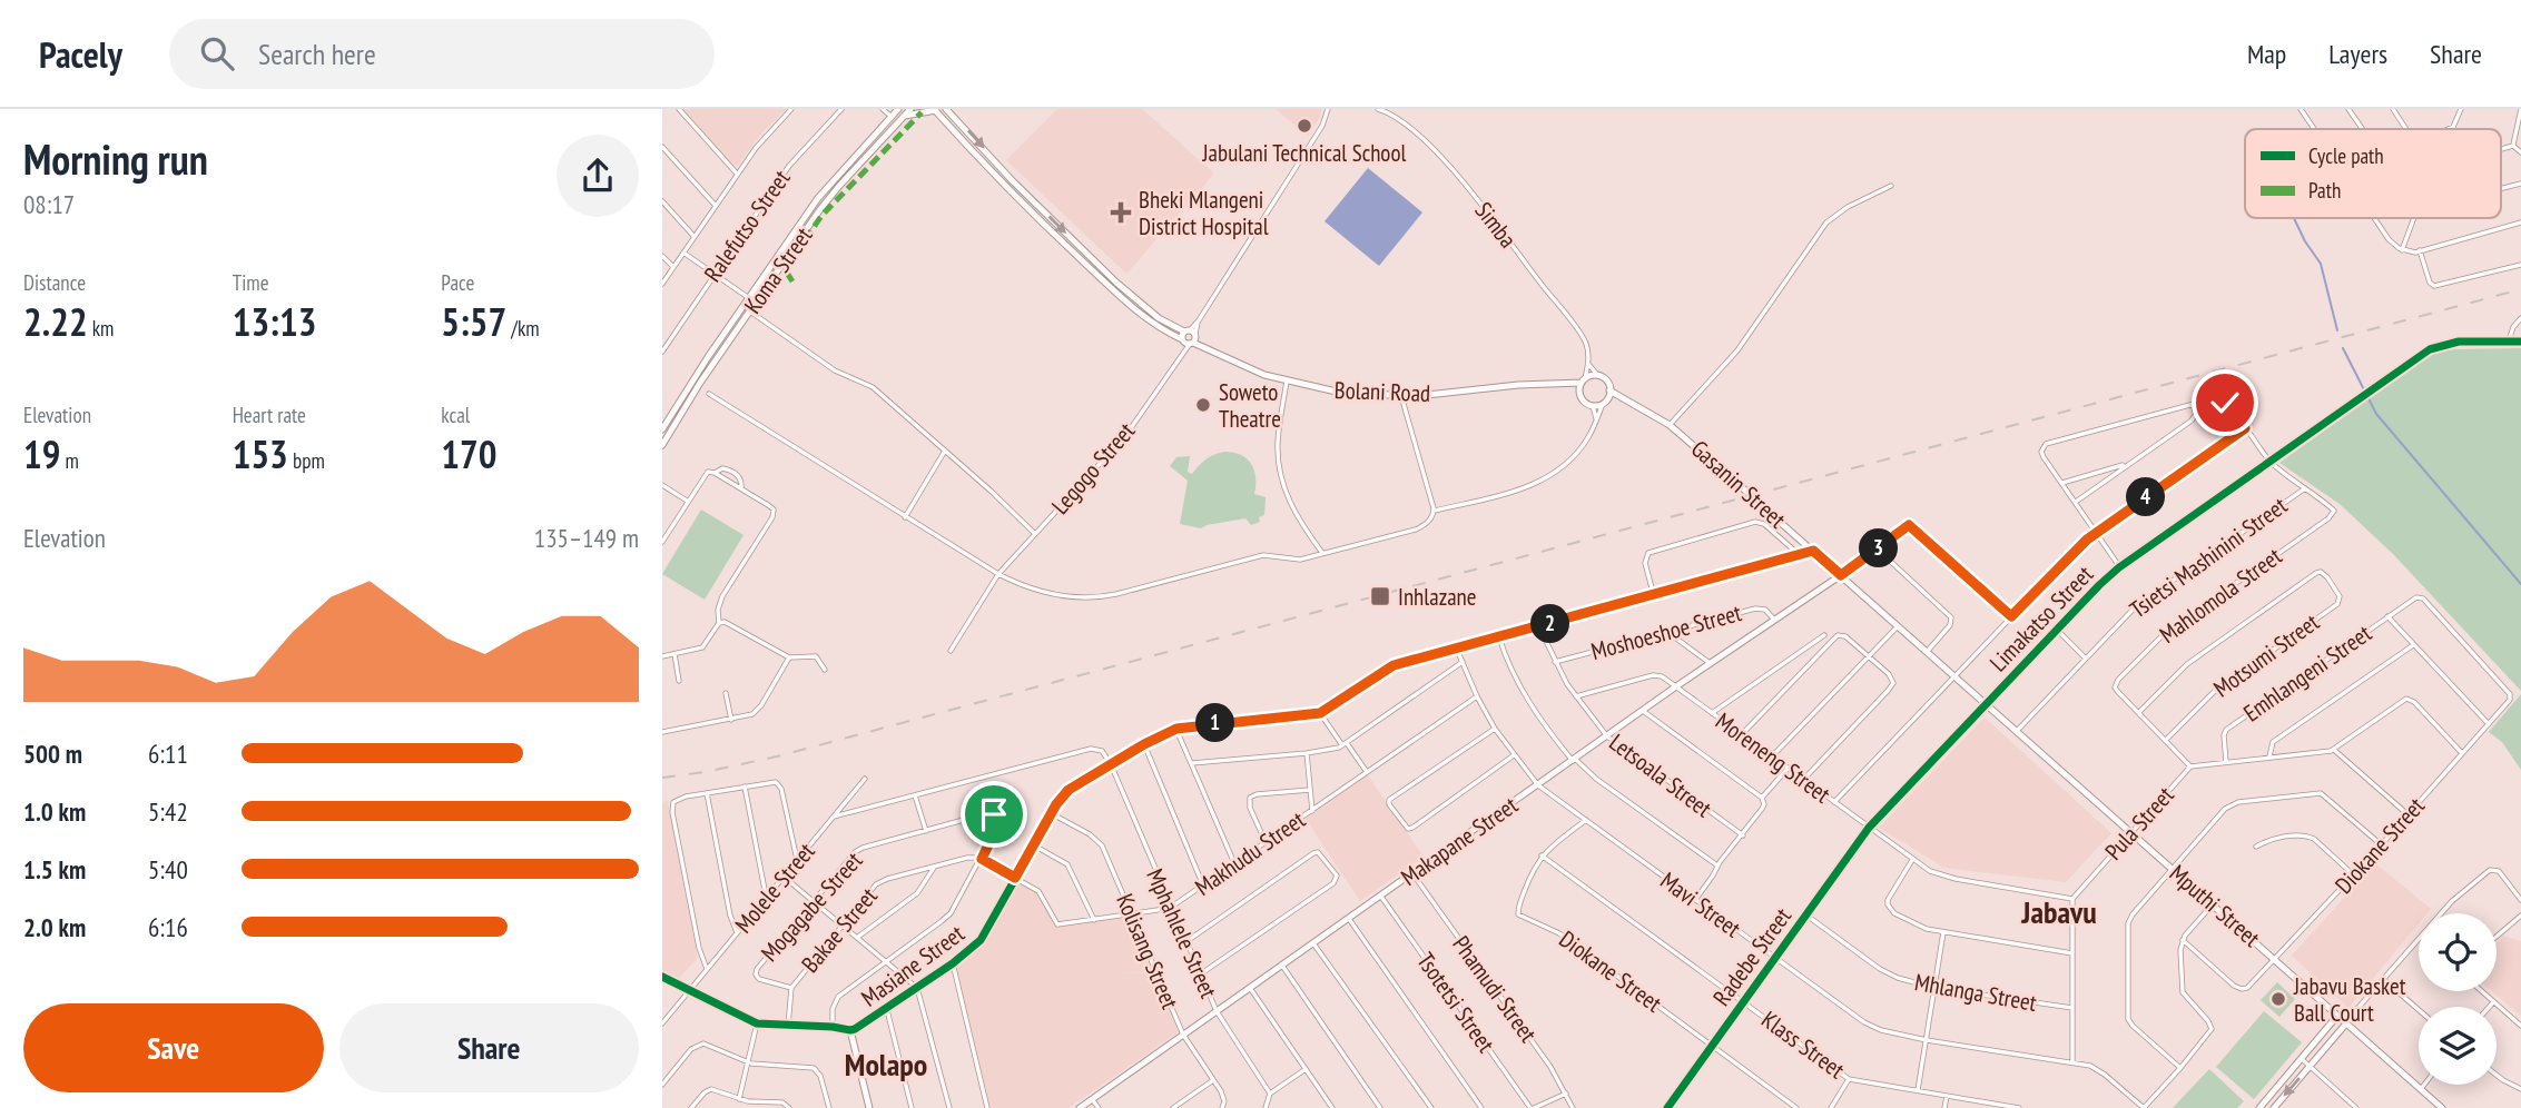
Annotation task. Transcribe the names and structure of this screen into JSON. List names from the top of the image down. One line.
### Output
{"streets":{"street":["Simba","Ralefutso Street","Koma Street","Bolani Road","Legogo Street","Gasanin Street","Tsietsi Mashinini Street","Mahlomola Street","Limakatso Street","Moshoeshoe Street","Motsumi Street","Emhlangeni Street","Moreneng Street","Letsoala Street","Pula Street","Makapane Street","Diokane Street","Makhudu Street","Molele Street","Mavi Street","Mputhi Street","Mogagabe Street","Bakae Street","Mphahlele Street","Kolisang Street","Radebe Street","Masiane Street","Phamudi Street","Mhlanga Street","Tsotetsi Street","Klass Street"]},"crossings":[["Simba","Bolani Road"],["Simba","Gasanin Street"],["Bolani Road","Legogo Street"],["Bolani Road","Gasanin Street"],["Gasanin Street","Limakatso Street"],["Gasanin Street","Makapane Street"],["Gasanin Street","Mputhi Street"],["Gasanin Street","Masiane Street"],["Tsietsi Mashinini Street","Mahlomola Street"],["Tsietsi Mashinini Street","Mputhi Street"],["Mahlomola Street","Pula Street"],["Limakatso Street","Moreneng Street"],["Limakatso Street","Mputhi Street"],["Limakatso Street","Radebe Street"],["Moshoeshoe Street","Letsoala Street"],["Moshoeshoe Street","Makapane Street"],["Motsumi Street","Pula Street"],["Emhlangeni Street","Pula Street"],["Emhlangeni Street","Diokane Street"],["Moreneng Street","Pula Street"],["Moreneng Street","Makapane Street"],["Moreneng Street","Radebe Street"],["Letsoala Street","Makapane Street"],["Letsoala Street","Masiane Street"],["Pula Street","Mputhi Street"],["Makapane Street","Mavi Street"],["Makapane Street","Mphahlele Street"],["Makapane Street","Kolisang Street"],["Makapane Street","Phamudi Street"],["Makapane Street","Tsotetsi Street"],["Diokane Street","Mavi Street"],["Diokane Street","Mputhi Street"],["Diokane Street","Radebe Street"],["Diokane Street","Klass Street"],["Makhudu Street","Mavi Street"],["Makhudu Street","Mphahlele Street"],["Makhudu Street","Kolisang Street"],["Makhudu Street","Masiane Street"],["Molele Street","Masiane Street"],["Mavi Street","Radebe Street"],["Mavi Street","Masiane Street"],["Mogagabe Street","Bakae Street"],["Bakae Street","Masiane Street"],["Mphahlele Street","Masiane Street"],["Kolisang Street","Masiane Street"],["Radebe Street","Mhlanga Street"],["Radebe Street","Klass Street"]],"districts":["Jabavu","Molapo"],"places":{"other":["Jabulani Technical School","Soweto Theatre","Jabavu Basket Ball Court"],"health":["Bheki Mlangeni District Hospital"],"transit":["Inhlazane"]},"legend":["Cycle path","Path"],"page":{"header":"Pacely","search":"Search here","nav":["Map","Layers","Share"],"heading":["Morning run","08:17"],"stats":[["Distance","2.22 km"],["Time","13:13"],["Pace","5:57 /km"],["Elevation","19 m"],["Heart rate","153 bpm"],["kcal","170"]],"pins":["4","3","2","1"],"chart":["Elevation","135–149 m"],"list":[{"name":"500 m","note":"6:11"},{"name":"1.0 km","note":"5:42"},{"name":"1.5 km","note":"5:40"},{"name":"2.0 km","note":"6:16"}],"buttons":["Save","Share"]}}
